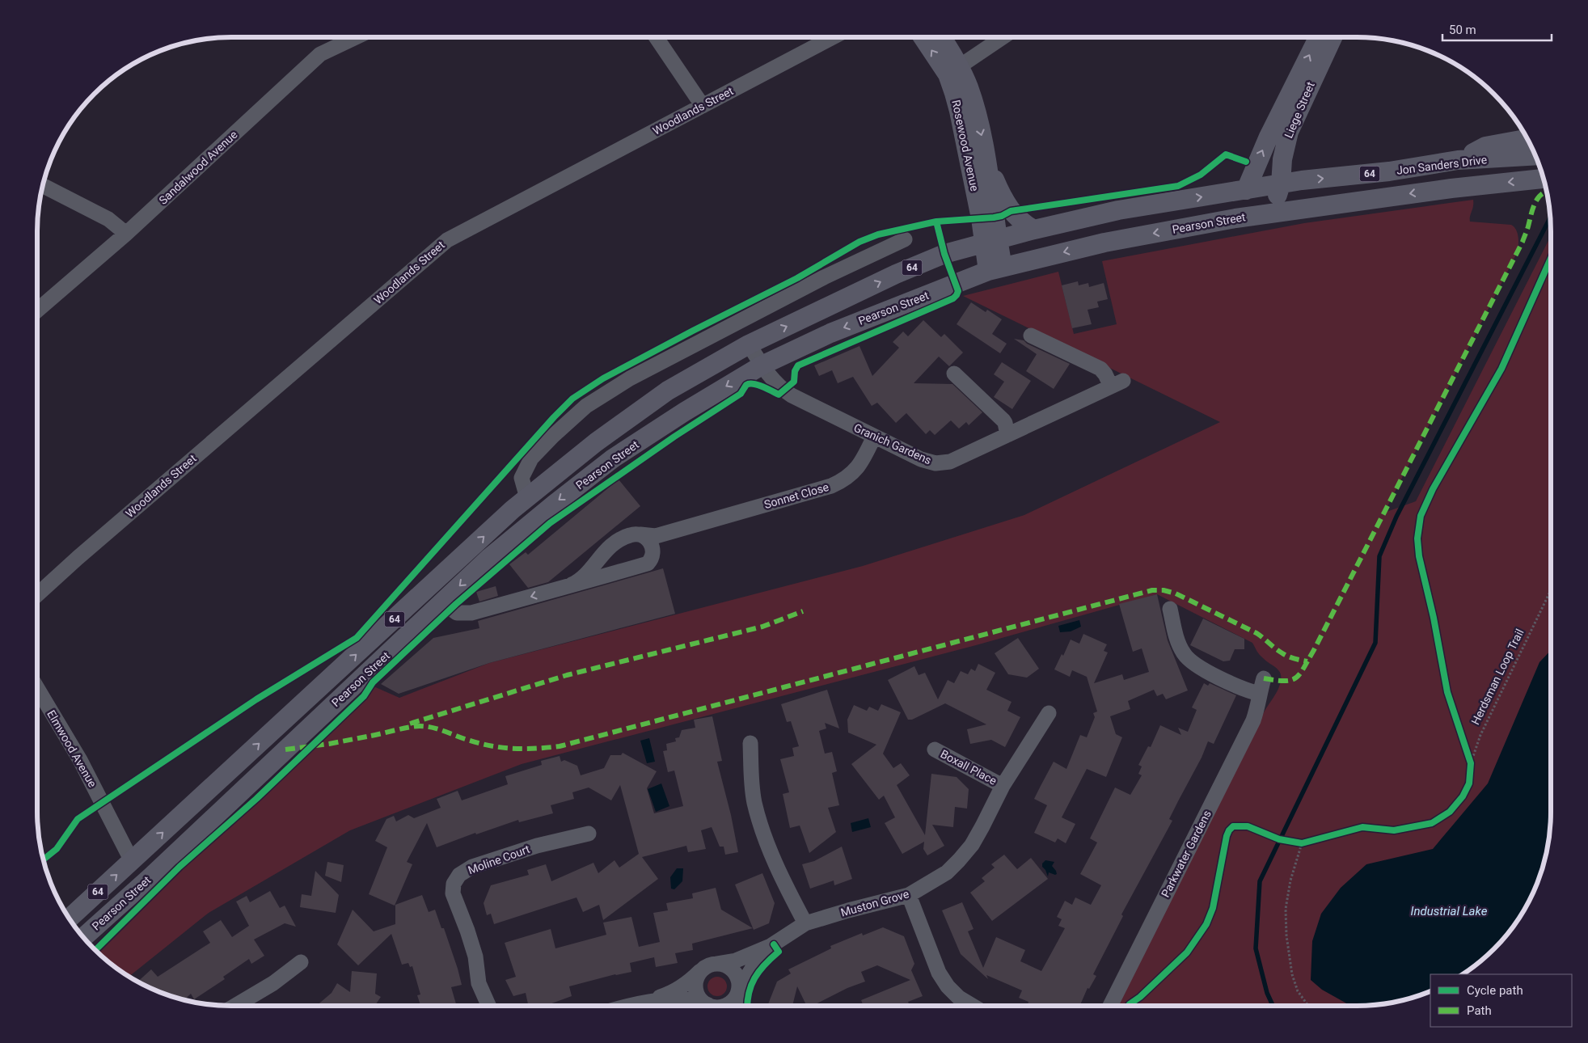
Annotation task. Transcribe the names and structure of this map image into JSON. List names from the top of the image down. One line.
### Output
{"streets":{"main road":["Liege Street","Rosewood Avenue","Jon Sanders Drive","64","Pearson Street"],"street":["Woodlands Street","Sandalwood Avenue","Granich Gardens","Sonnet Close","Elmwood Avenue","Boxall Place","Parkwater Gardens","Moline Court","Muston Grove"],"path":["Herdsman Loop Trail"]},"crossings":[["Liege Street","Jon Sanders Drive"],["Liege Street","64"],["Liege Street","Pearson Street"],["Rosewood Avenue","Pearson Street"],["Jon Sanders Drive","Pearson Street"],["64","Pearson Street"],["Pearson Street","Granich Gardens"],["Pearson Street","Elmwood Avenue"],["Granich Gardens","Sonnet Close"],["Boxall Place","Muston Grove"]],"water":["Industrial Lake"],"legend":["Cycle path","Path"],"scale_bar":"50 m"}
